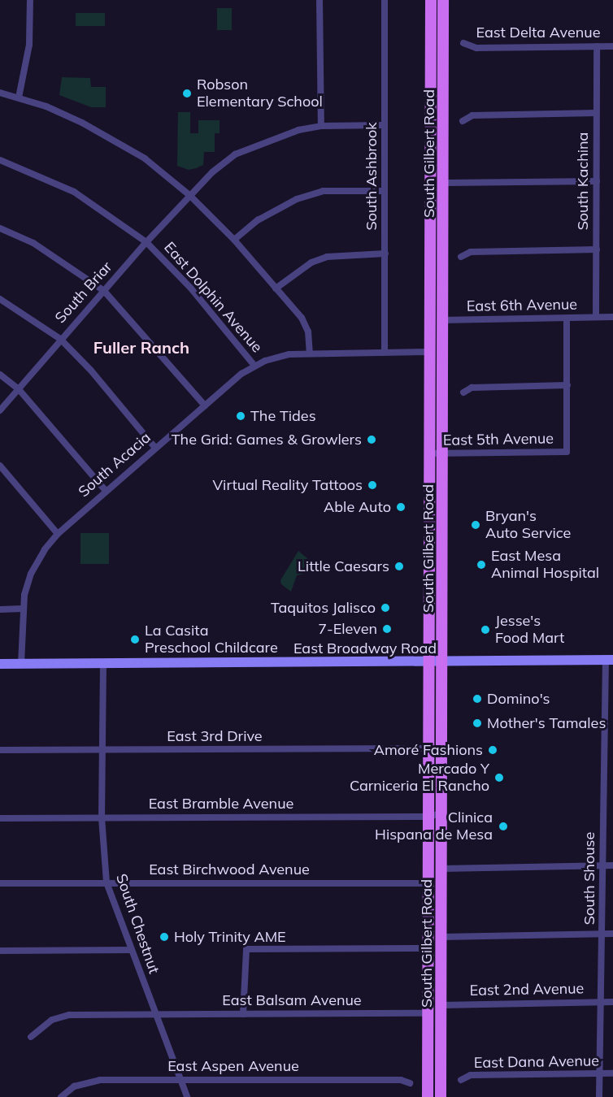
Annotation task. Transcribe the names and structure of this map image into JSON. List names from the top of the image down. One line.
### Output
{"streets":{"main road":["South Gilbert Road","East Broadway Road"],"street":["East Delta Avenue","South Ashbrook","South Kachina","South Briar","East Dolphin Avenue","East 6th Avenue","East 5th Avenue","South Acacia","East 3rd Drive","East Bramble Avenue","East Birchwood Avenue","South Shouse","South Chestnut","East 2nd Avenue","East Balsam Avenue","East Dana Avenue","East Aspen Avenue"]},"crossings":[["East Delta Avenue","South Kachina"],["South Gilbert Road","East 6th Avenue"],["South Gilbert Road","East 5th Avenue"],["South Gilbert Road","South Acacia"],["South Gilbert Road","East Broadway Road"],["South Gilbert Road","East 3rd Drive"],["South Gilbert Road","East Bramble Avenue"],["South Gilbert Road","East Birchwood Avenue"],["South Gilbert Road","East 2nd Avenue"],["South Gilbert Road","East Balsam Avenue"],["South Ashbrook","South Acacia"],["South Kachina","East 6th Avenue"],["South Briar","East Dolphin Avenue"],["East Dolphin Avenue","South Acacia"],["South Acacia","East Broadway Road"],["East Broadway Road","South Shouse"],["East Broadway Road","South Chestnut"],["East 3rd Drive","South Chestnut"],["East Bramble Avenue","South Chestnut"],["East Birchwood Avenue","South Chestnut"],["South Shouse","East 2nd Avenue"],["South Shouse","East Dana Avenue"],["South Chestnut","East Balsam Avenue"],["South Chestnut","East Aspen Avenue"]],"districts":["Fuller Ranch"],"places":["Robson Elementary School","The Tides","The Grid: Games & Growlers","Virtual Reality Tattoos","Able Auto","Bryan's Auto Service","East Mesa Animal Hospital","Little Caesars","Taquitos Jalisco","7-Eleven","Jesse's Food Mart","La Casita Preschool Childcare","Domino's","Mother's Tamales","Amoré Fashions","Mercado Y Carniceria El Rancho","Clinica Hispana de Mesa","Holy Trinity AME"]}
